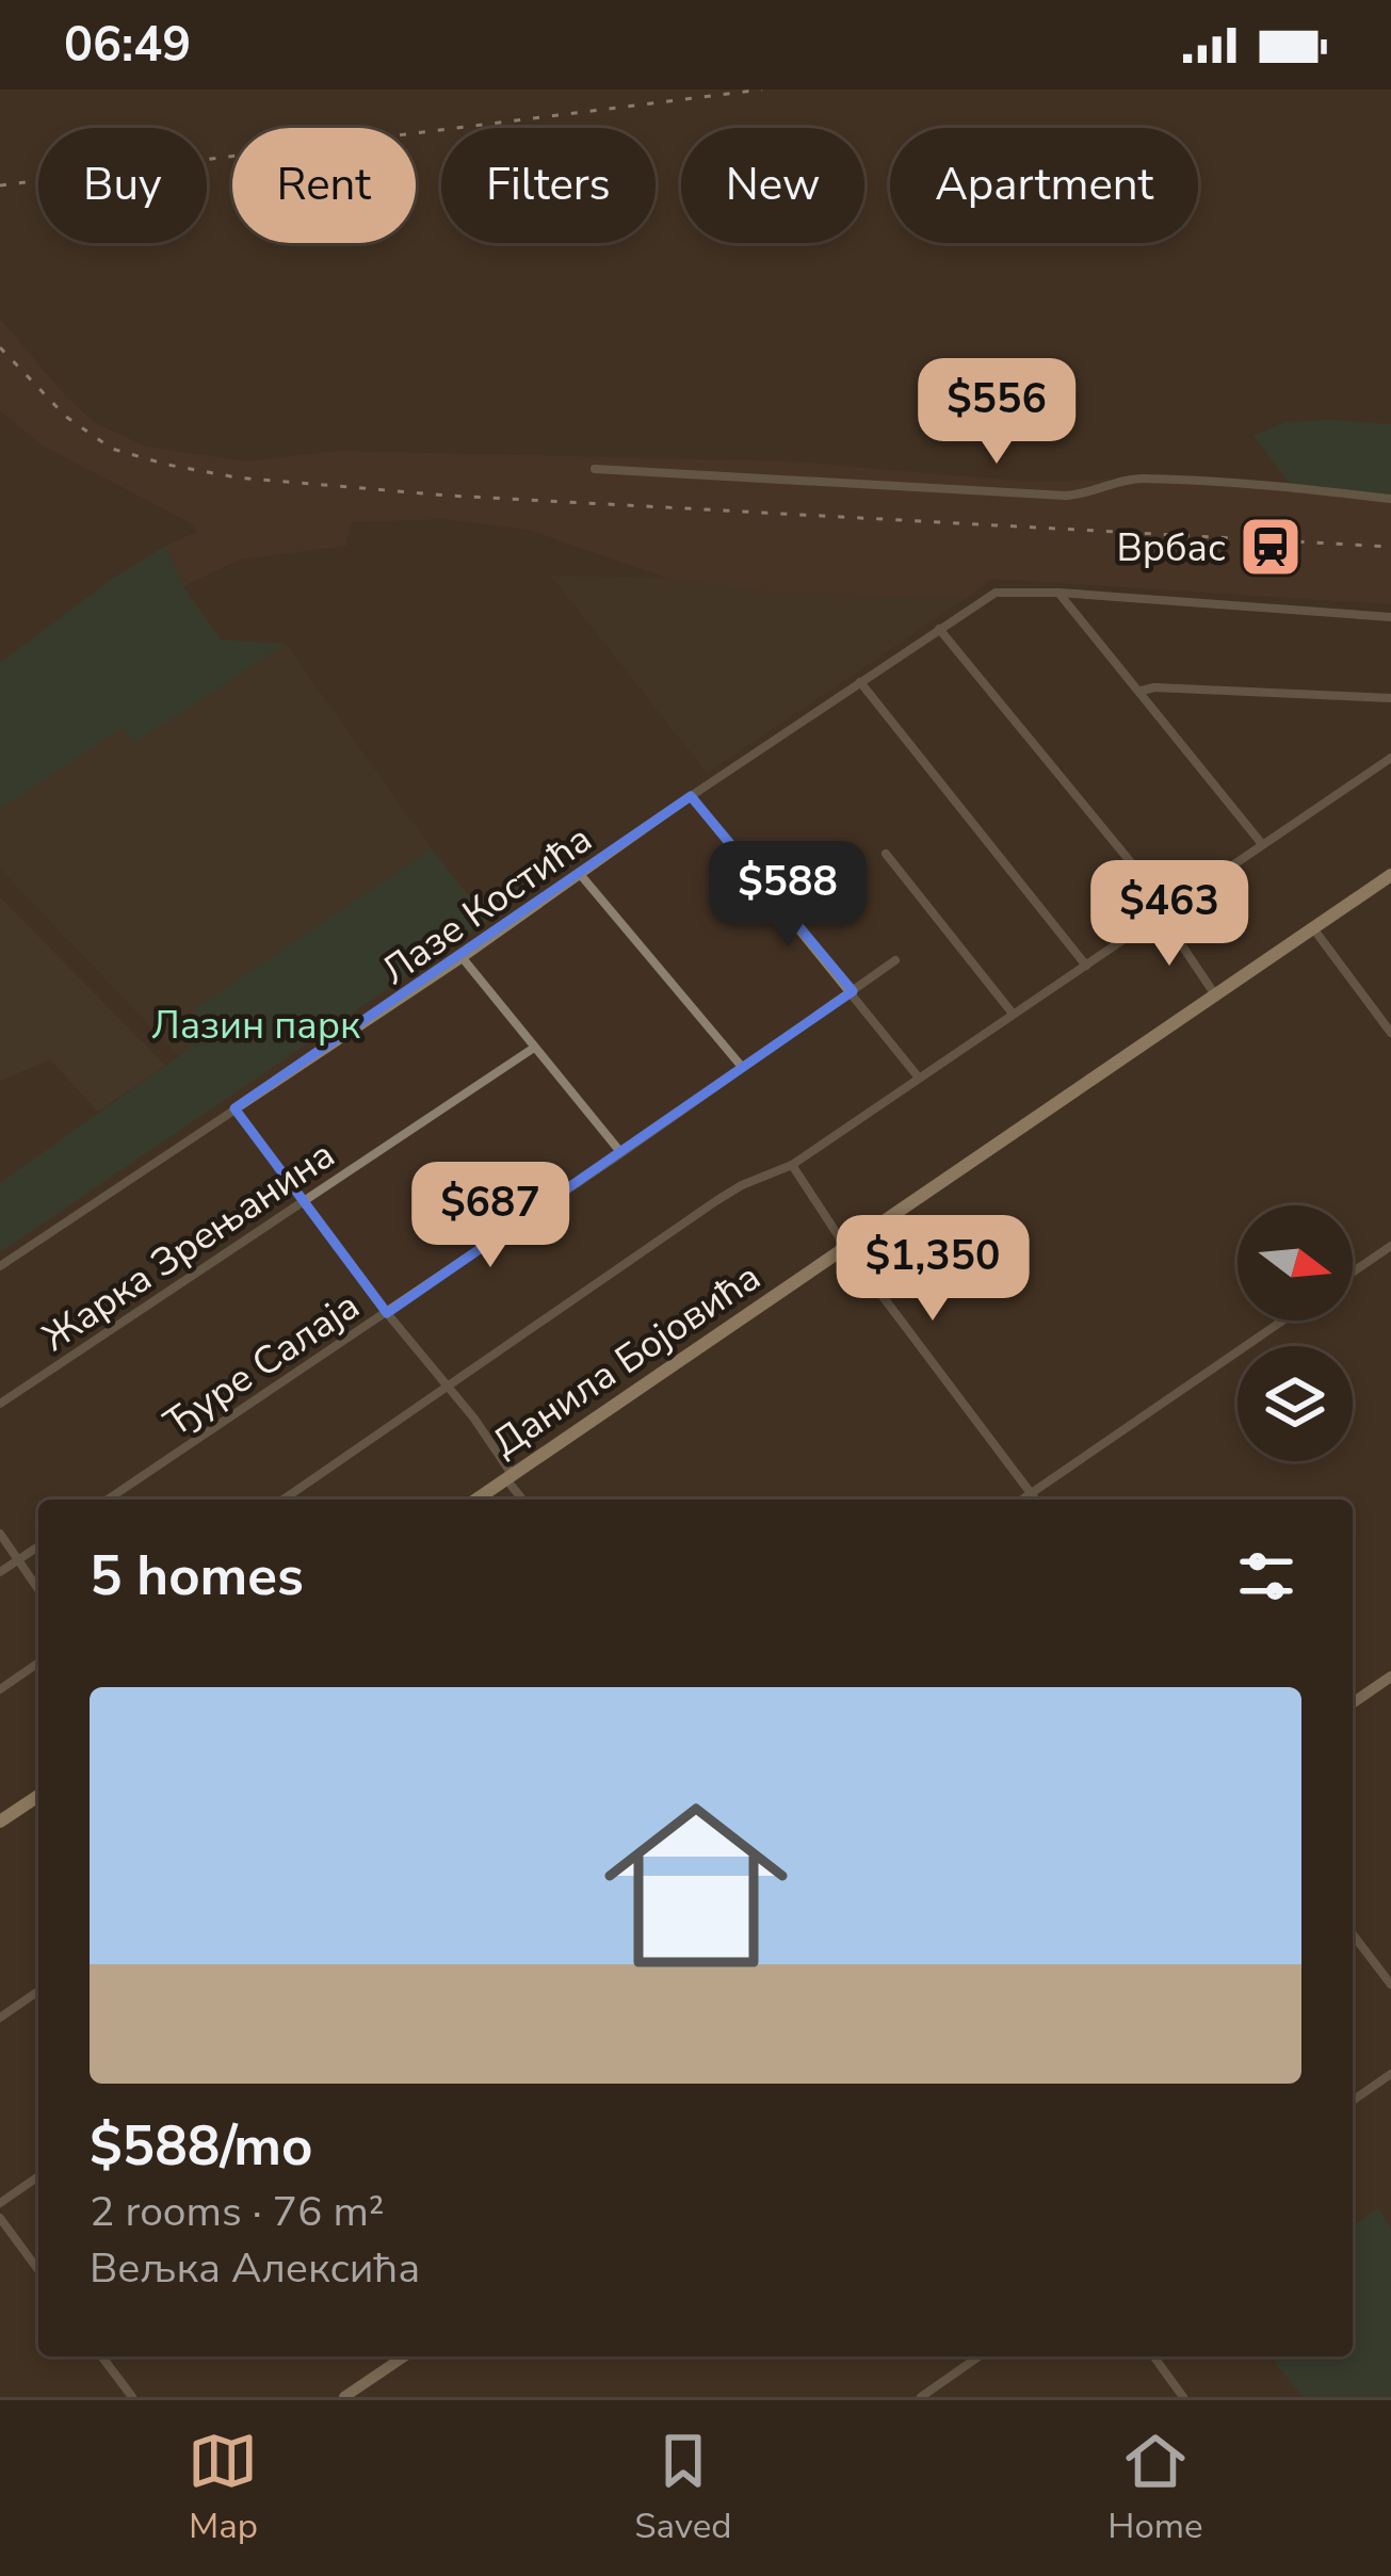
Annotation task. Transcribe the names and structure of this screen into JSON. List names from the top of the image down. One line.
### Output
{"streets":{"main road":["Данила Бојовића"],"street":["Лазе Костића","Жарка Зрењанина","Ђуре Салаја"]},"parks":["Лазин парк"],"places":{"station":["Врбас"]},"north":"right","page":{"status":"06:49","chip":["Buy","Rent","Filters","New","Apartment"],"price":["$556","$588","$463","$687","$1,350"],"heading":"5 homes","list":[{"name":"$588/mo","note":"2 rooms · 76 m² · Вељка Алексића"}],"tabs":["Map","Saved","Home"]}}
